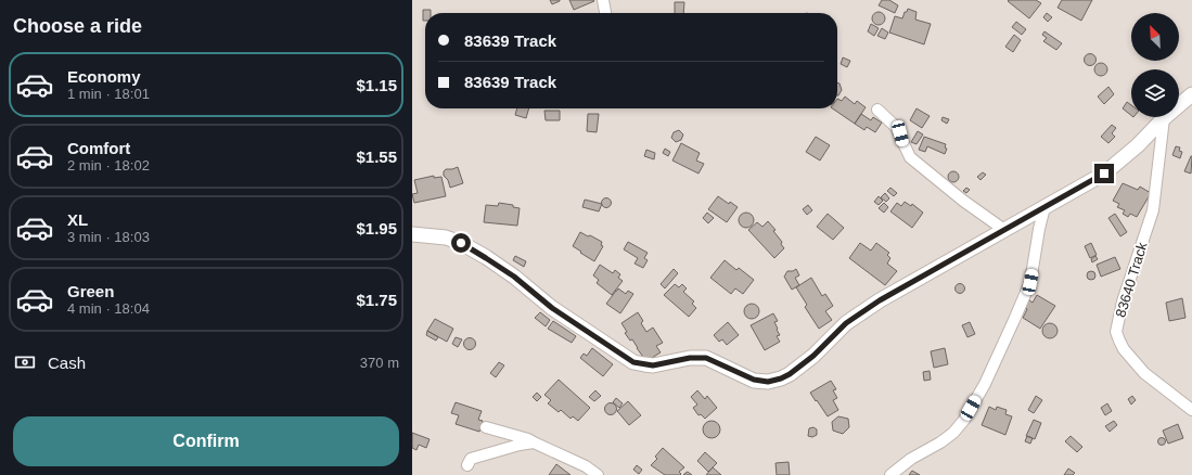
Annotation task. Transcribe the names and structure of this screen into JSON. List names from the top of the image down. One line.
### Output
{"streets":{"street":["83640 Track"]},"north":"top left","page":{"heading":"Choose a ride","banner":["83639 Track","83639 Track"],"list":[{"name":"Economy","note":"1 min · 18:01","value":"$1.15"},{"name":"Comfort","note":"2 min · 18:02","value":"$1.55"},{"name":"XL","note":"3 min · 18:03","value":"$1.95"},{"name":"Green","note":"4 min · 18:04","value":"$1.75"}],"pay":["Cash","370 m"],"buttons":"Confirm"}}
